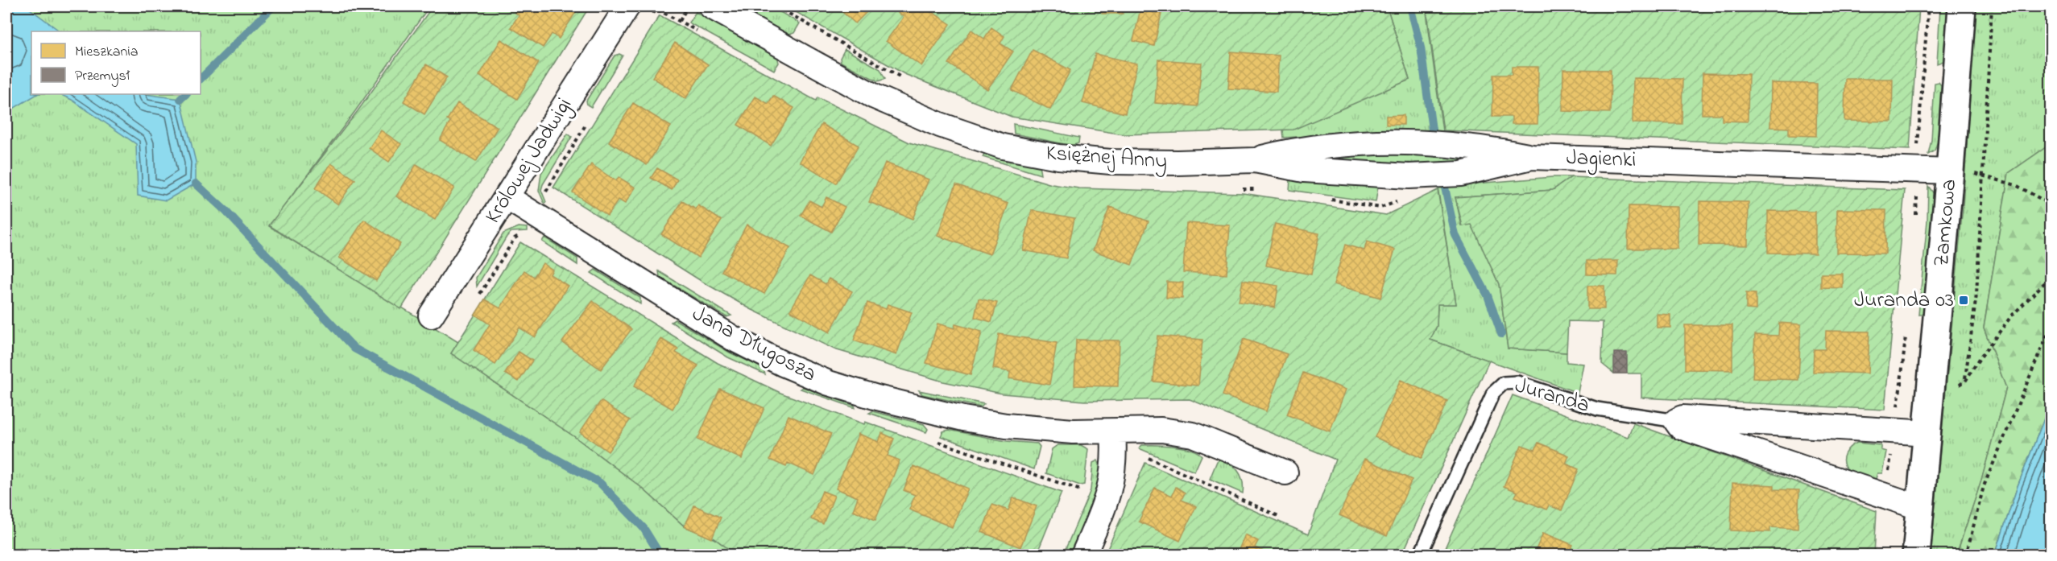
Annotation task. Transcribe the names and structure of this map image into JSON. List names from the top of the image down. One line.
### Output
{"streets":{"street":["Księżnej Anny","Jagienki","Królowej Jadwigi","Zamkowa","Jana Długosza","Juranda"]},"crossings":[["Księżnej Anny","Jagienki"],["Jagienki","Zamkowa"],["Królowej Jadwigi","Jana Długosza"],["Zamkowa","Juranda"]],"places":{"transit":["Juranda 03"]},"legend":["Mieszkania","Przemysł"]}
